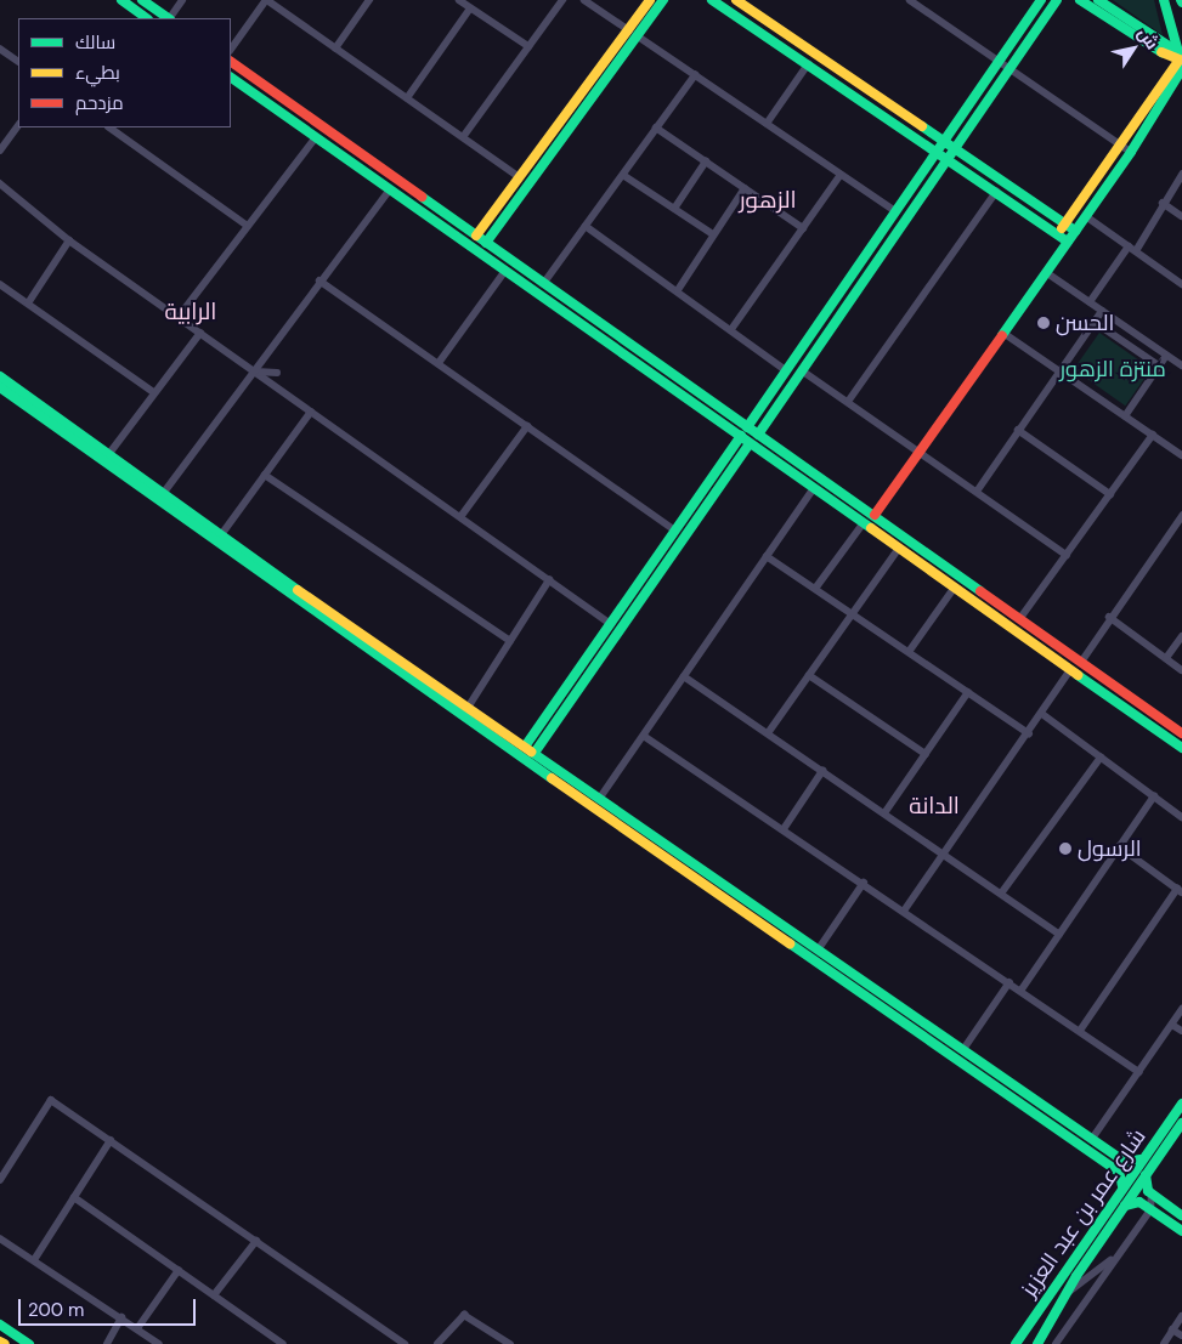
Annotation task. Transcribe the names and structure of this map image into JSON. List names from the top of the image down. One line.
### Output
{"streets":{"street":["شارع عمر بن عبد العزيز"]},"districts":["الزهور","الرابية","الدانة"],"parks":["منتزة الزهور"],"places":["الحسن","الرسول"],"legend":["سالك","بطيء","مزدحم"],"scale_bar":"200 m","north":"top right"}
